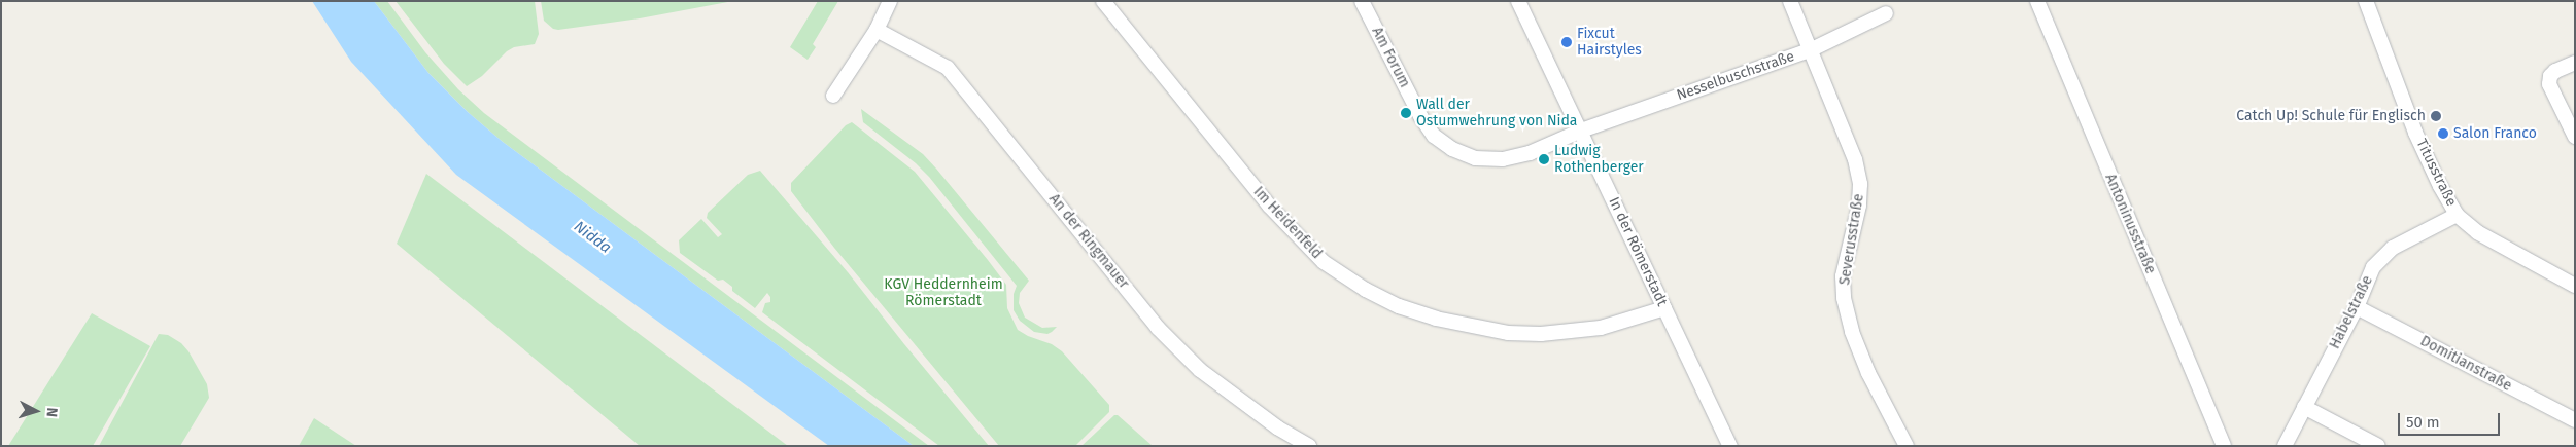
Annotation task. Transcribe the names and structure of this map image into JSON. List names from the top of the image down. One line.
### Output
{"streets":{"street":["Am Forum","Nesselbuschstraße","Titusstraße","Im Heidenfeld","Antoninusstraße","Severusstraße","An der Ringmauer","In der Römerstadt","Habelstraße","Domitianstraße"]},"crossings":[["Am Forum","Nesselbuschstraße"],["Am Forum","In der Römerstadt"],["Nesselbuschstraße","Severusstraße"],["Nesselbuschstraße","In der Römerstadt"],["Titusstraße","Habelstraße"],["Im Heidenfeld","In der Römerstadt"],["Habelstraße","Domitianstraße"]],"water":["Nidda"],"parks":["KGV Heddernheim Römerstadt"],"places":["Fixcut Hairstyles","Wall der Ostumwehrung von Nida","Catch Up! Schule für Englisch","Salon Franco","Ludwig Rothenberger"],"scale_bar":"50 m","north":"right"}
